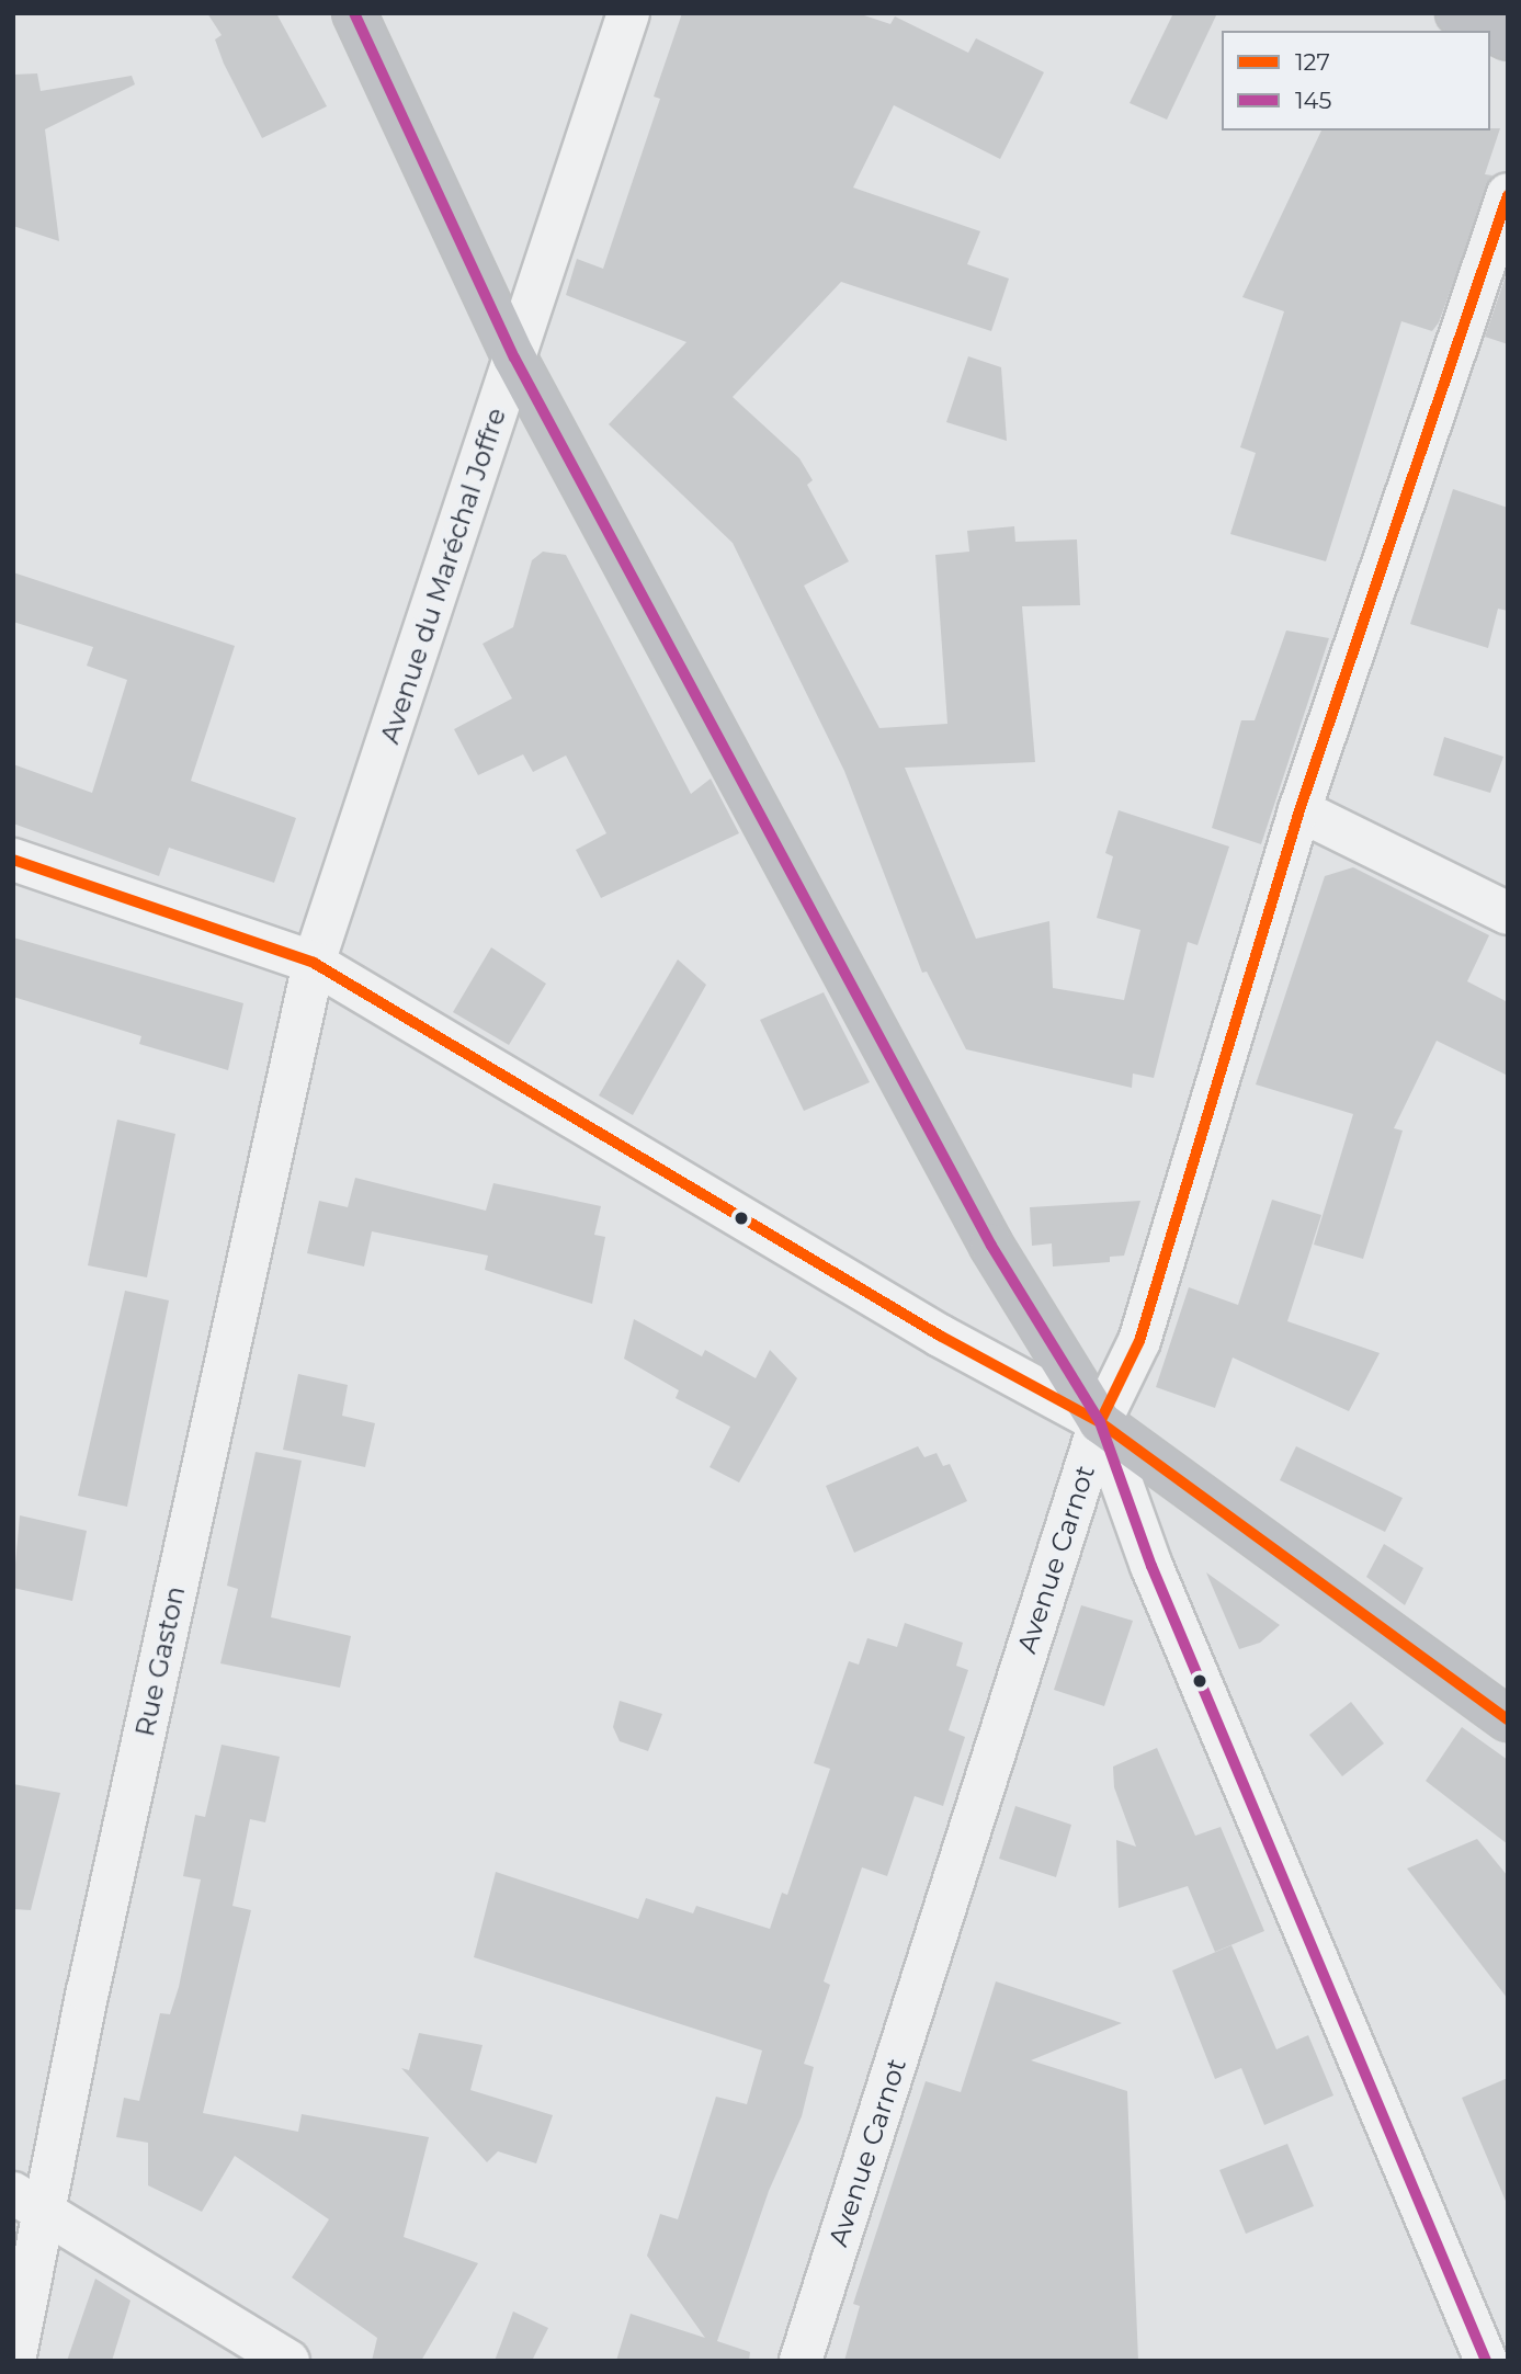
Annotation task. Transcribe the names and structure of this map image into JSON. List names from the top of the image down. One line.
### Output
{"streets":{"street":["Avenue du Maréchal Joffre","Avenue Carnot","Rue Gaston"]},"crossings":[["Avenue du Maréchal Joffre","Rue Gaston"]],"lines":["transit line 145","transit line 127"],"legend":["127","145"]}
